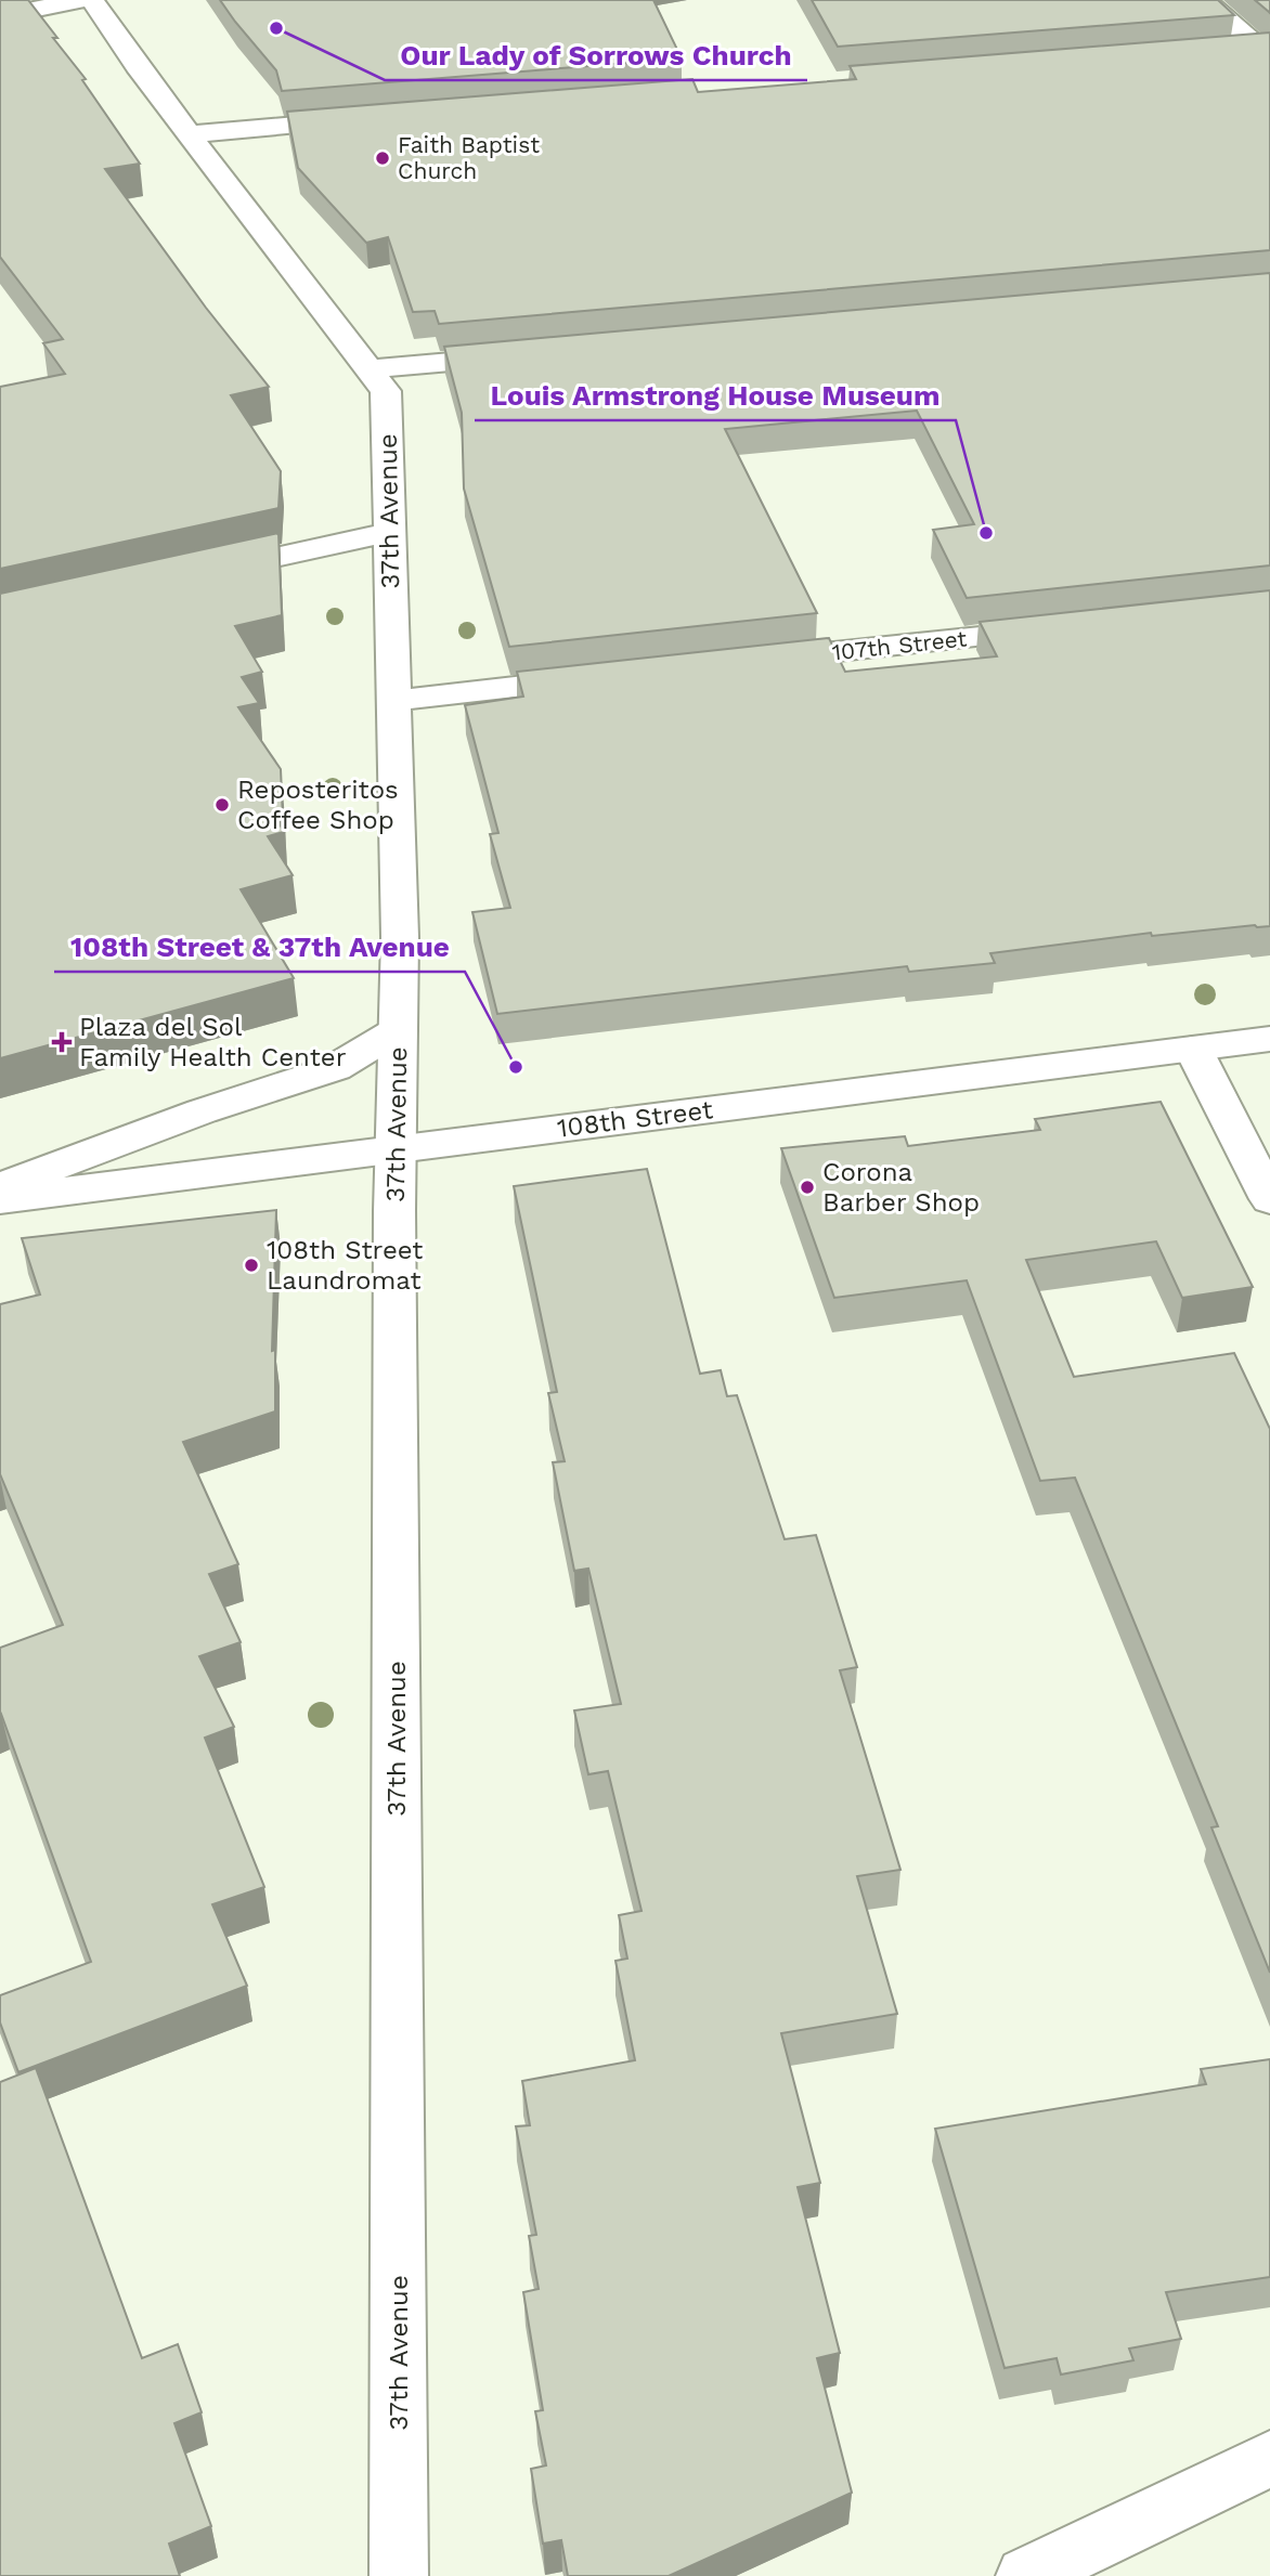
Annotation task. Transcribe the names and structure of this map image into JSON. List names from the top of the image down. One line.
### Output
{"streets":{"street":["37th Avenue","107th Street","108th Street"]},"crossings":[["37th Avenue","108th Street"]],"places":{"other":["Our Lady of Sorrows Church","Faith Baptist Church","Louis Armstrong House Museum","Reposteritos Coffee Shop","108th Street & 37th Avenue","Corona Barber Shop","108th Street Laundromat"],"health":["Plaza del Sol Family Health Center"]}}
